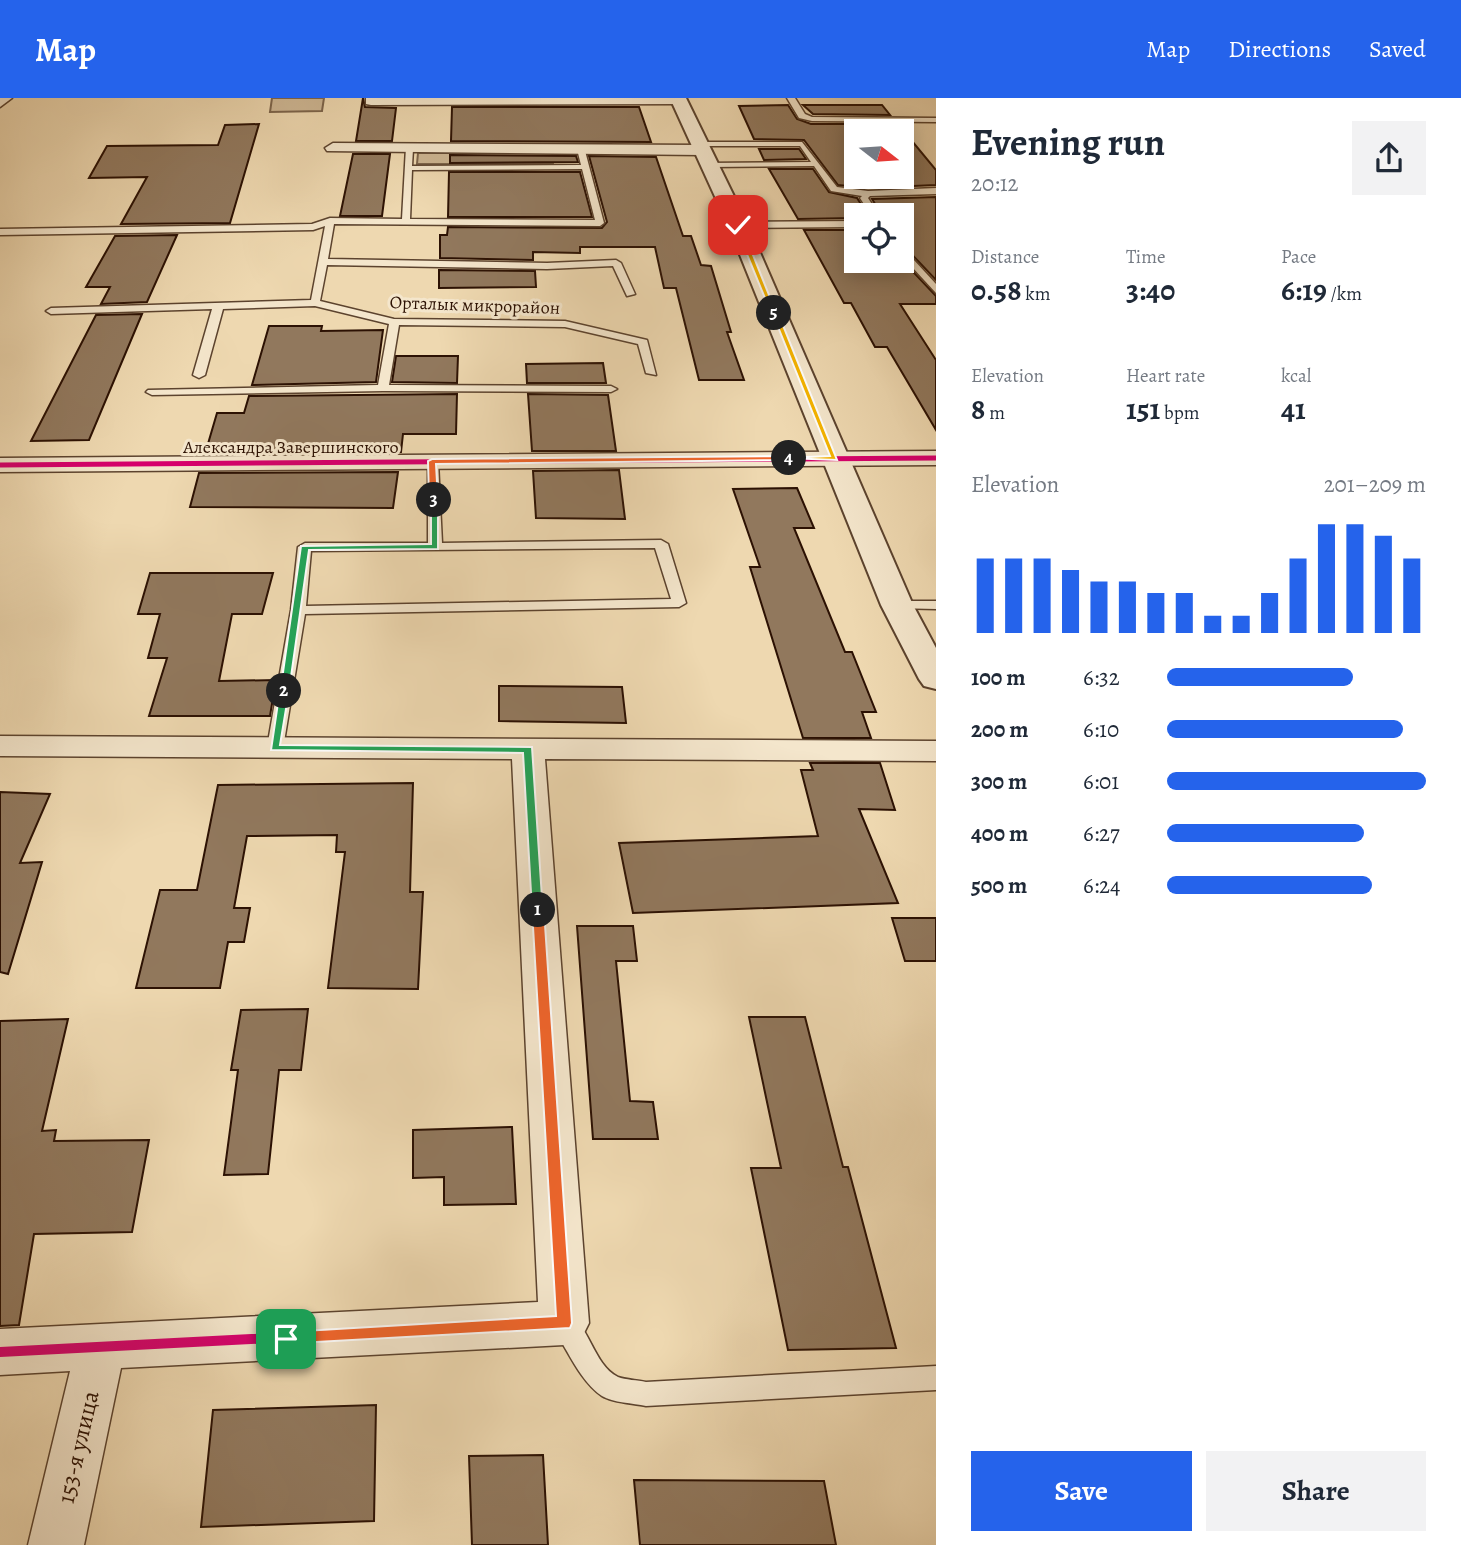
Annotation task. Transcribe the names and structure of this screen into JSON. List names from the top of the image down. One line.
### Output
{"streets":{"street":["Александра Завершинского","153-я улица"],"lane":["Орталык микрорайон"]},"north":"right","page":{"header":"Map","nav":["Map","Directions","Saved"],"heading":["Evening run","20:12"],"stats":[["Distance","0.58 km"],["Time","3:40"],["Pace","6:19 /km"],["Elevation","8 m"],["Heart rate","151 bpm"],["kcal","41"]],"pins":["5","4","3","2","1"],"chart":["Elevation","201–209 m"],"list":[{"name":"100 m","note":"6:32"},{"name":"200 m","note":"6:10"},{"name":"300 m","note":"6:01"},{"name":"400 m","note":"6:27"},{"name":"500 m","note":"6:24"}],"buttons":["Save","Share"]}}
